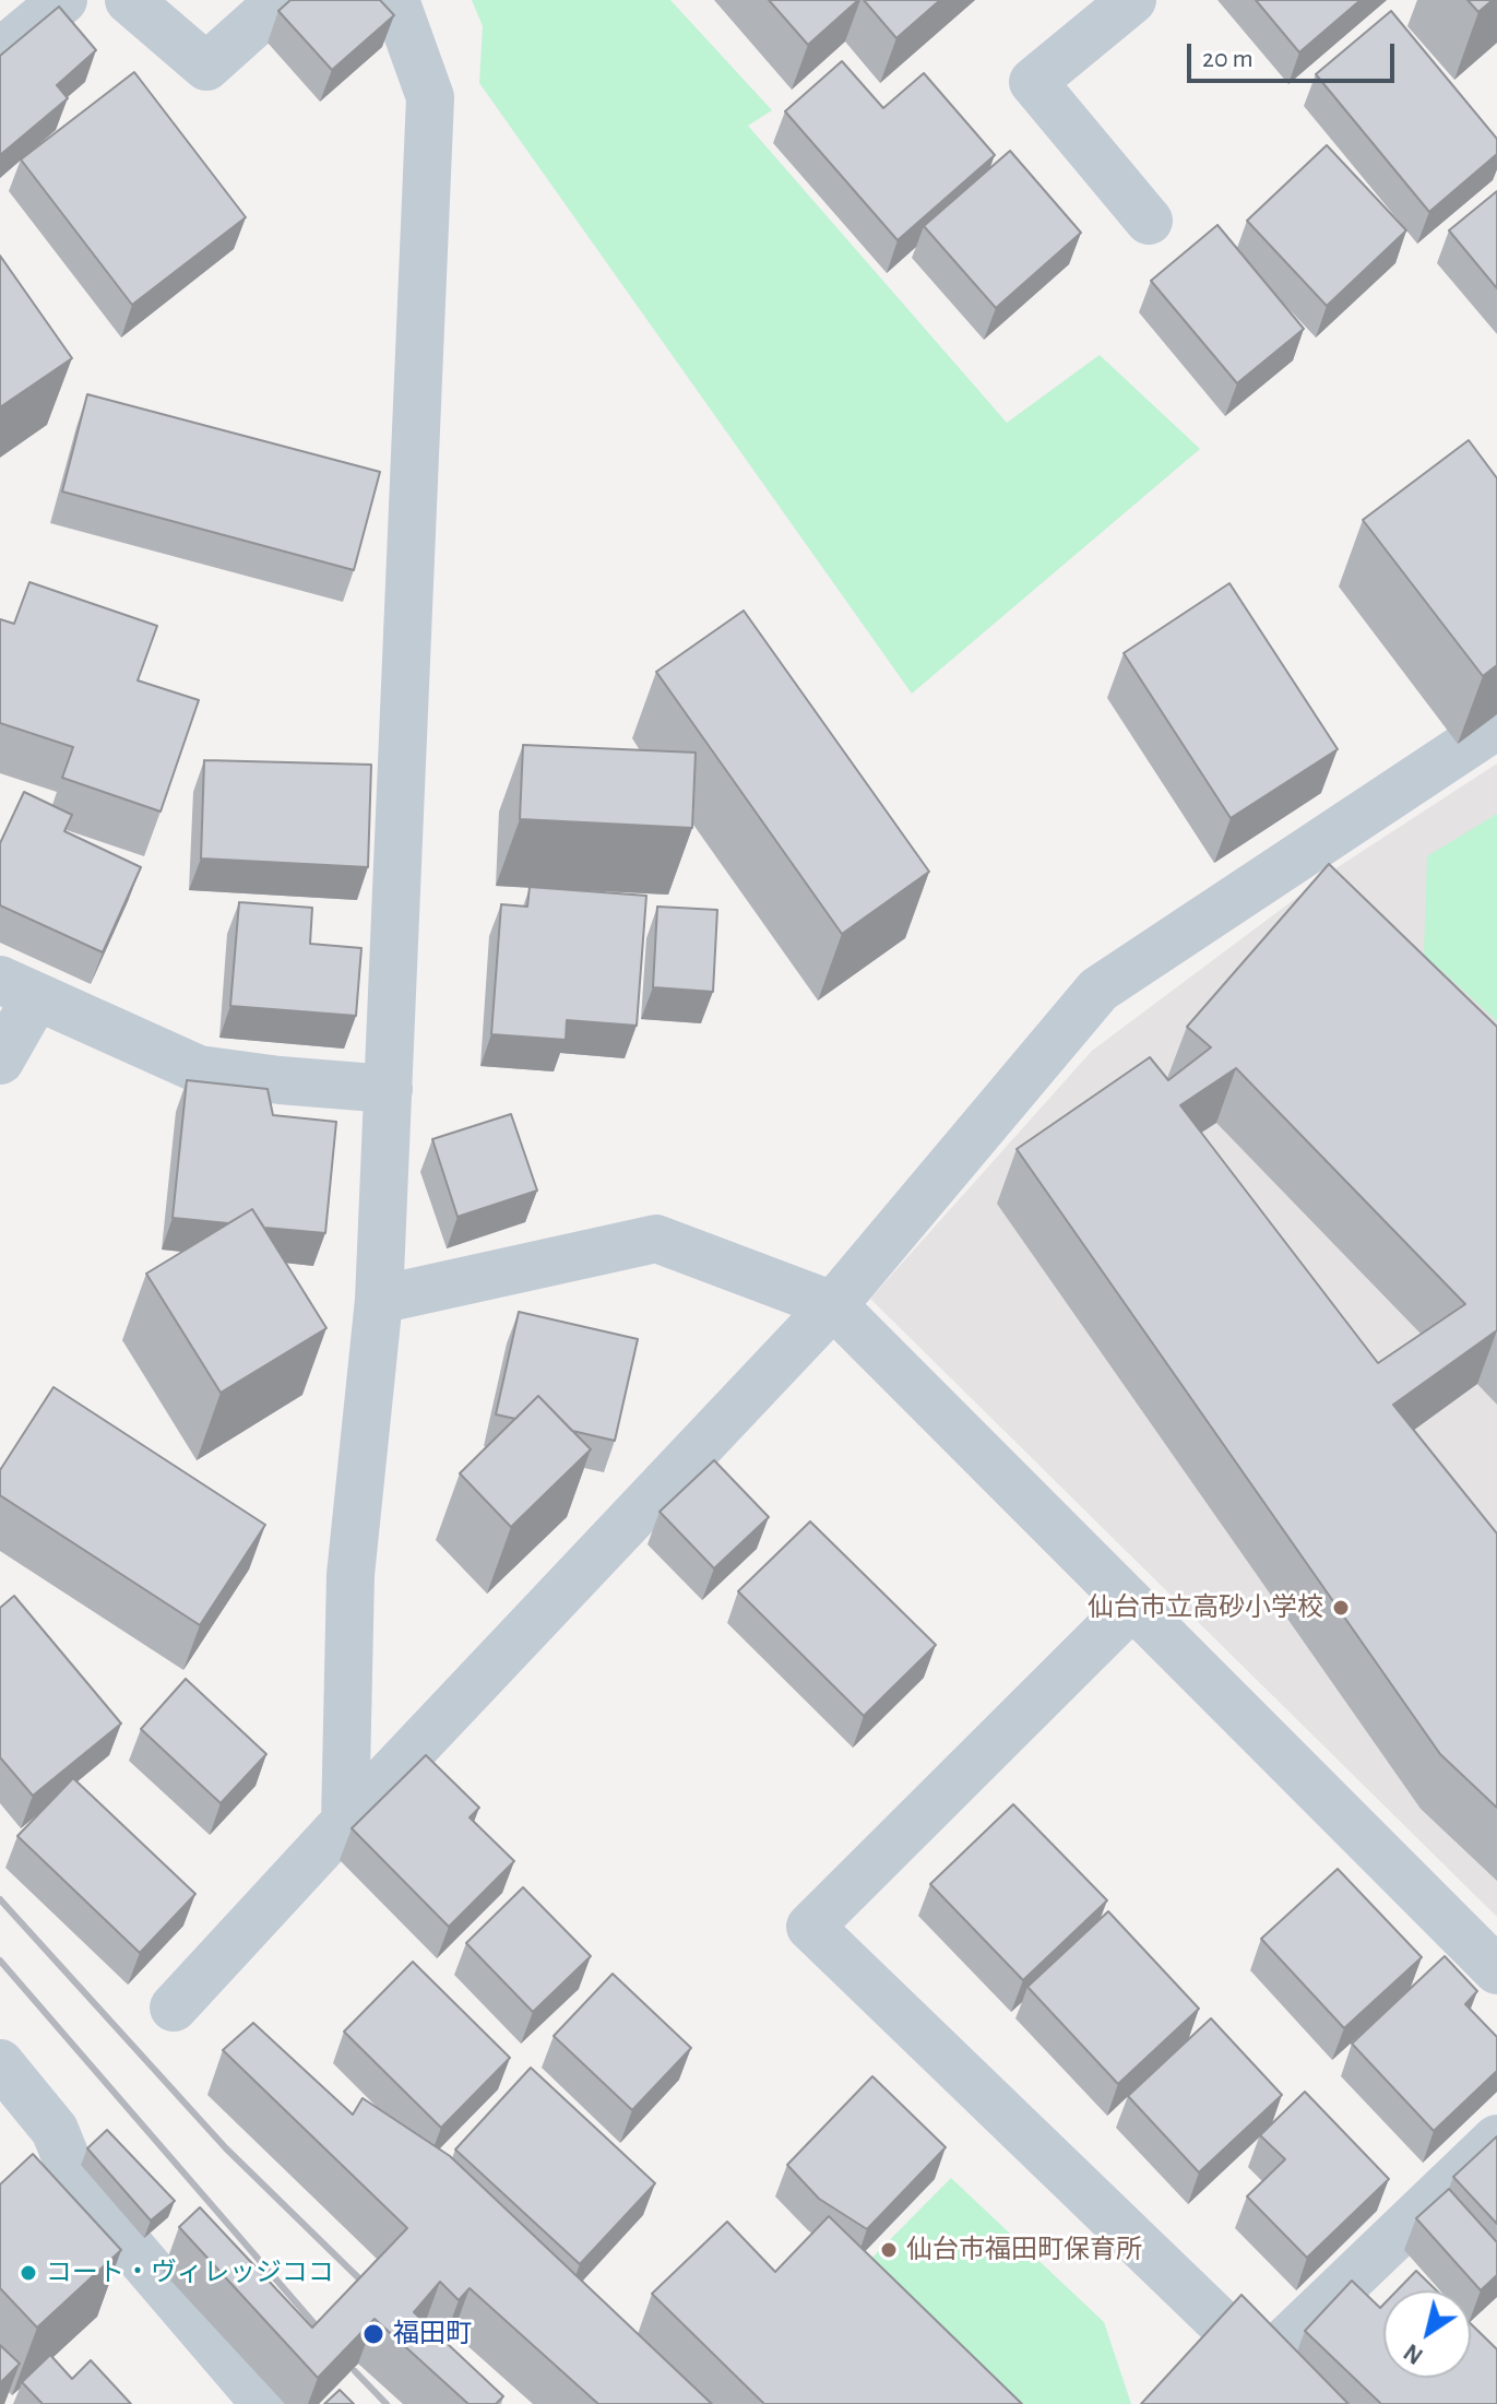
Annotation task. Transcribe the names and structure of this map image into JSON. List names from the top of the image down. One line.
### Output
{"places":["仙台市立高砂小学校","仙台市福田町保育所","コート・ヴィレッジココ","福田町"],"scale_bar":"20 m","north":"bottom left"}
